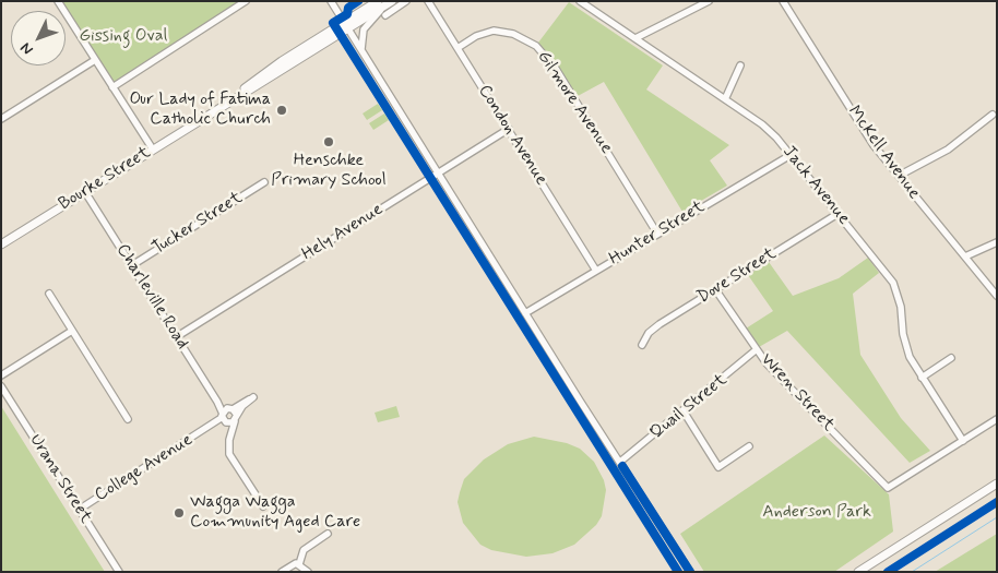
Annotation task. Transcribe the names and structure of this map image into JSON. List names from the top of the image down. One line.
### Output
{"streets":{"main road":["Bourke Street"],"street":["Gilmore Avenue","Condon Avenue","McKell Avenue","Jack Avenue","Tucker Street","Hely Avenue","Hunter Street","Dove Street","Charleville Road","Wren Street","Quail Street","College Avenue","Urana Street"]},"crossings":[["Gilmore Avenue","Condon Avenue"],["Gilmore Avenue","Hunter Street"],["Condon Avenue","Hely Avenue"],["Condon Avenue","Hunter Street"],["Bourke Street","Charleville Road"],["Jack Avenue","Hunter Street"],["Jack Avenue","Dove Street"],["Jack Avenue","Wren Street"],["Tucker Street","Charleville Road"],["Hely Avenue","Charleville Road"],["Dove Street","Wren Street"],["Charleville Road","College Avenue"],["Wren Street","Quail Street"],["College Avenue","Urana Street"]],"parks":["Gissing Oval","Anderson Park"],"places":["Our Lady of Fatima Catholic Church","Henschke Primary School","Wagga Wagga Community Aged Care"],"north":"bottom left"}
